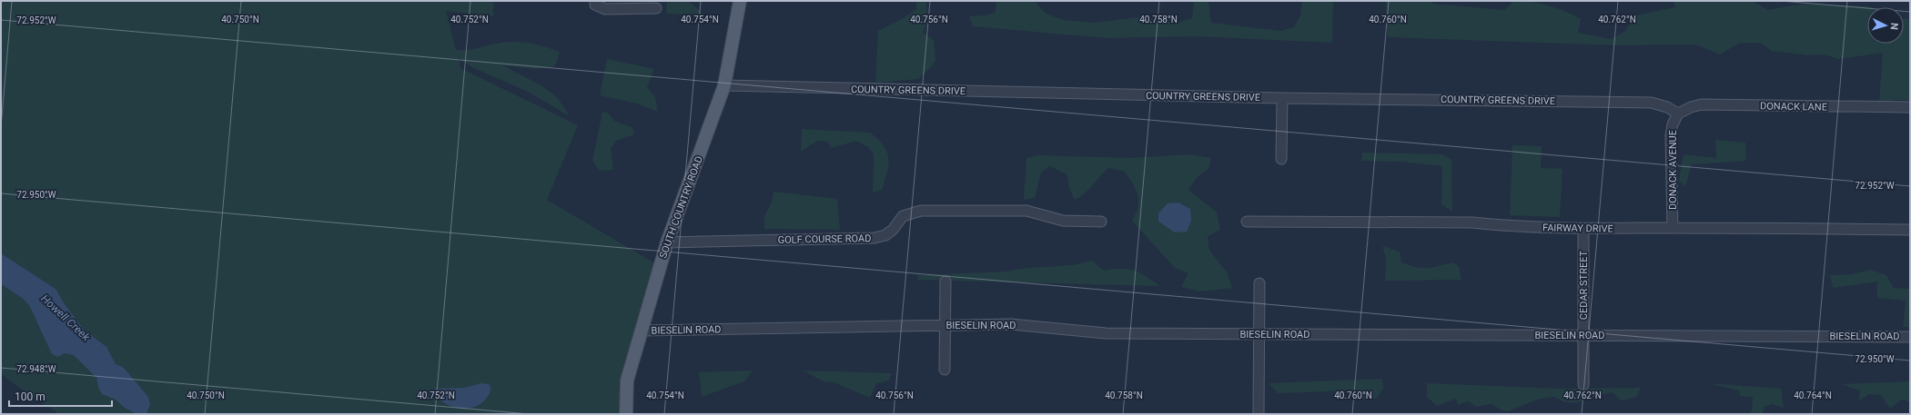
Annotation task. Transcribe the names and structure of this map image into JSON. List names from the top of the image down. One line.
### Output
{"streets":{"main road":["SOUTH COUNTRY ROAD"],"street":["COUNTRY GREENS DRIVE","DONACK LANE","DONACK AVENUE","FAIRWAY DRIVE","GOLF COURSE ROAD","CEDAR STREET","BIESELIN ROAD"]},"crossings":[["COUNTRY GREENS DRIVE","DONACK LANE"],["COUNTRY GREENS DRIVE","DONACK AVENUE"],["COUNTRY GREENS DRIVE","SOUTH COUNTRY ROAD"],["DONACK LANE","DONACK AVENUE"],["DONACK AVENUE","FAIRWAY DRIVE"],["SOUTH COUNTRY ROAD","GOLF COURSE ROAD"],["SOUTH COUNTRY ROAD","BIESELIN ROAD"],["FAIRWAY DRIVE","CEDAR STREET"],["CEDAR STREET","BIESELIN ROAD"]],"water":["Howell Creek"],"scale_bar":"100 m","north":"right","coordinates":["40.750°N","40.752°N","40.754°N","40.756°N","40.758°N","40.760°N","40.762°N","72.952°W","72.950°W","72.948°W","40.764°N"]}
